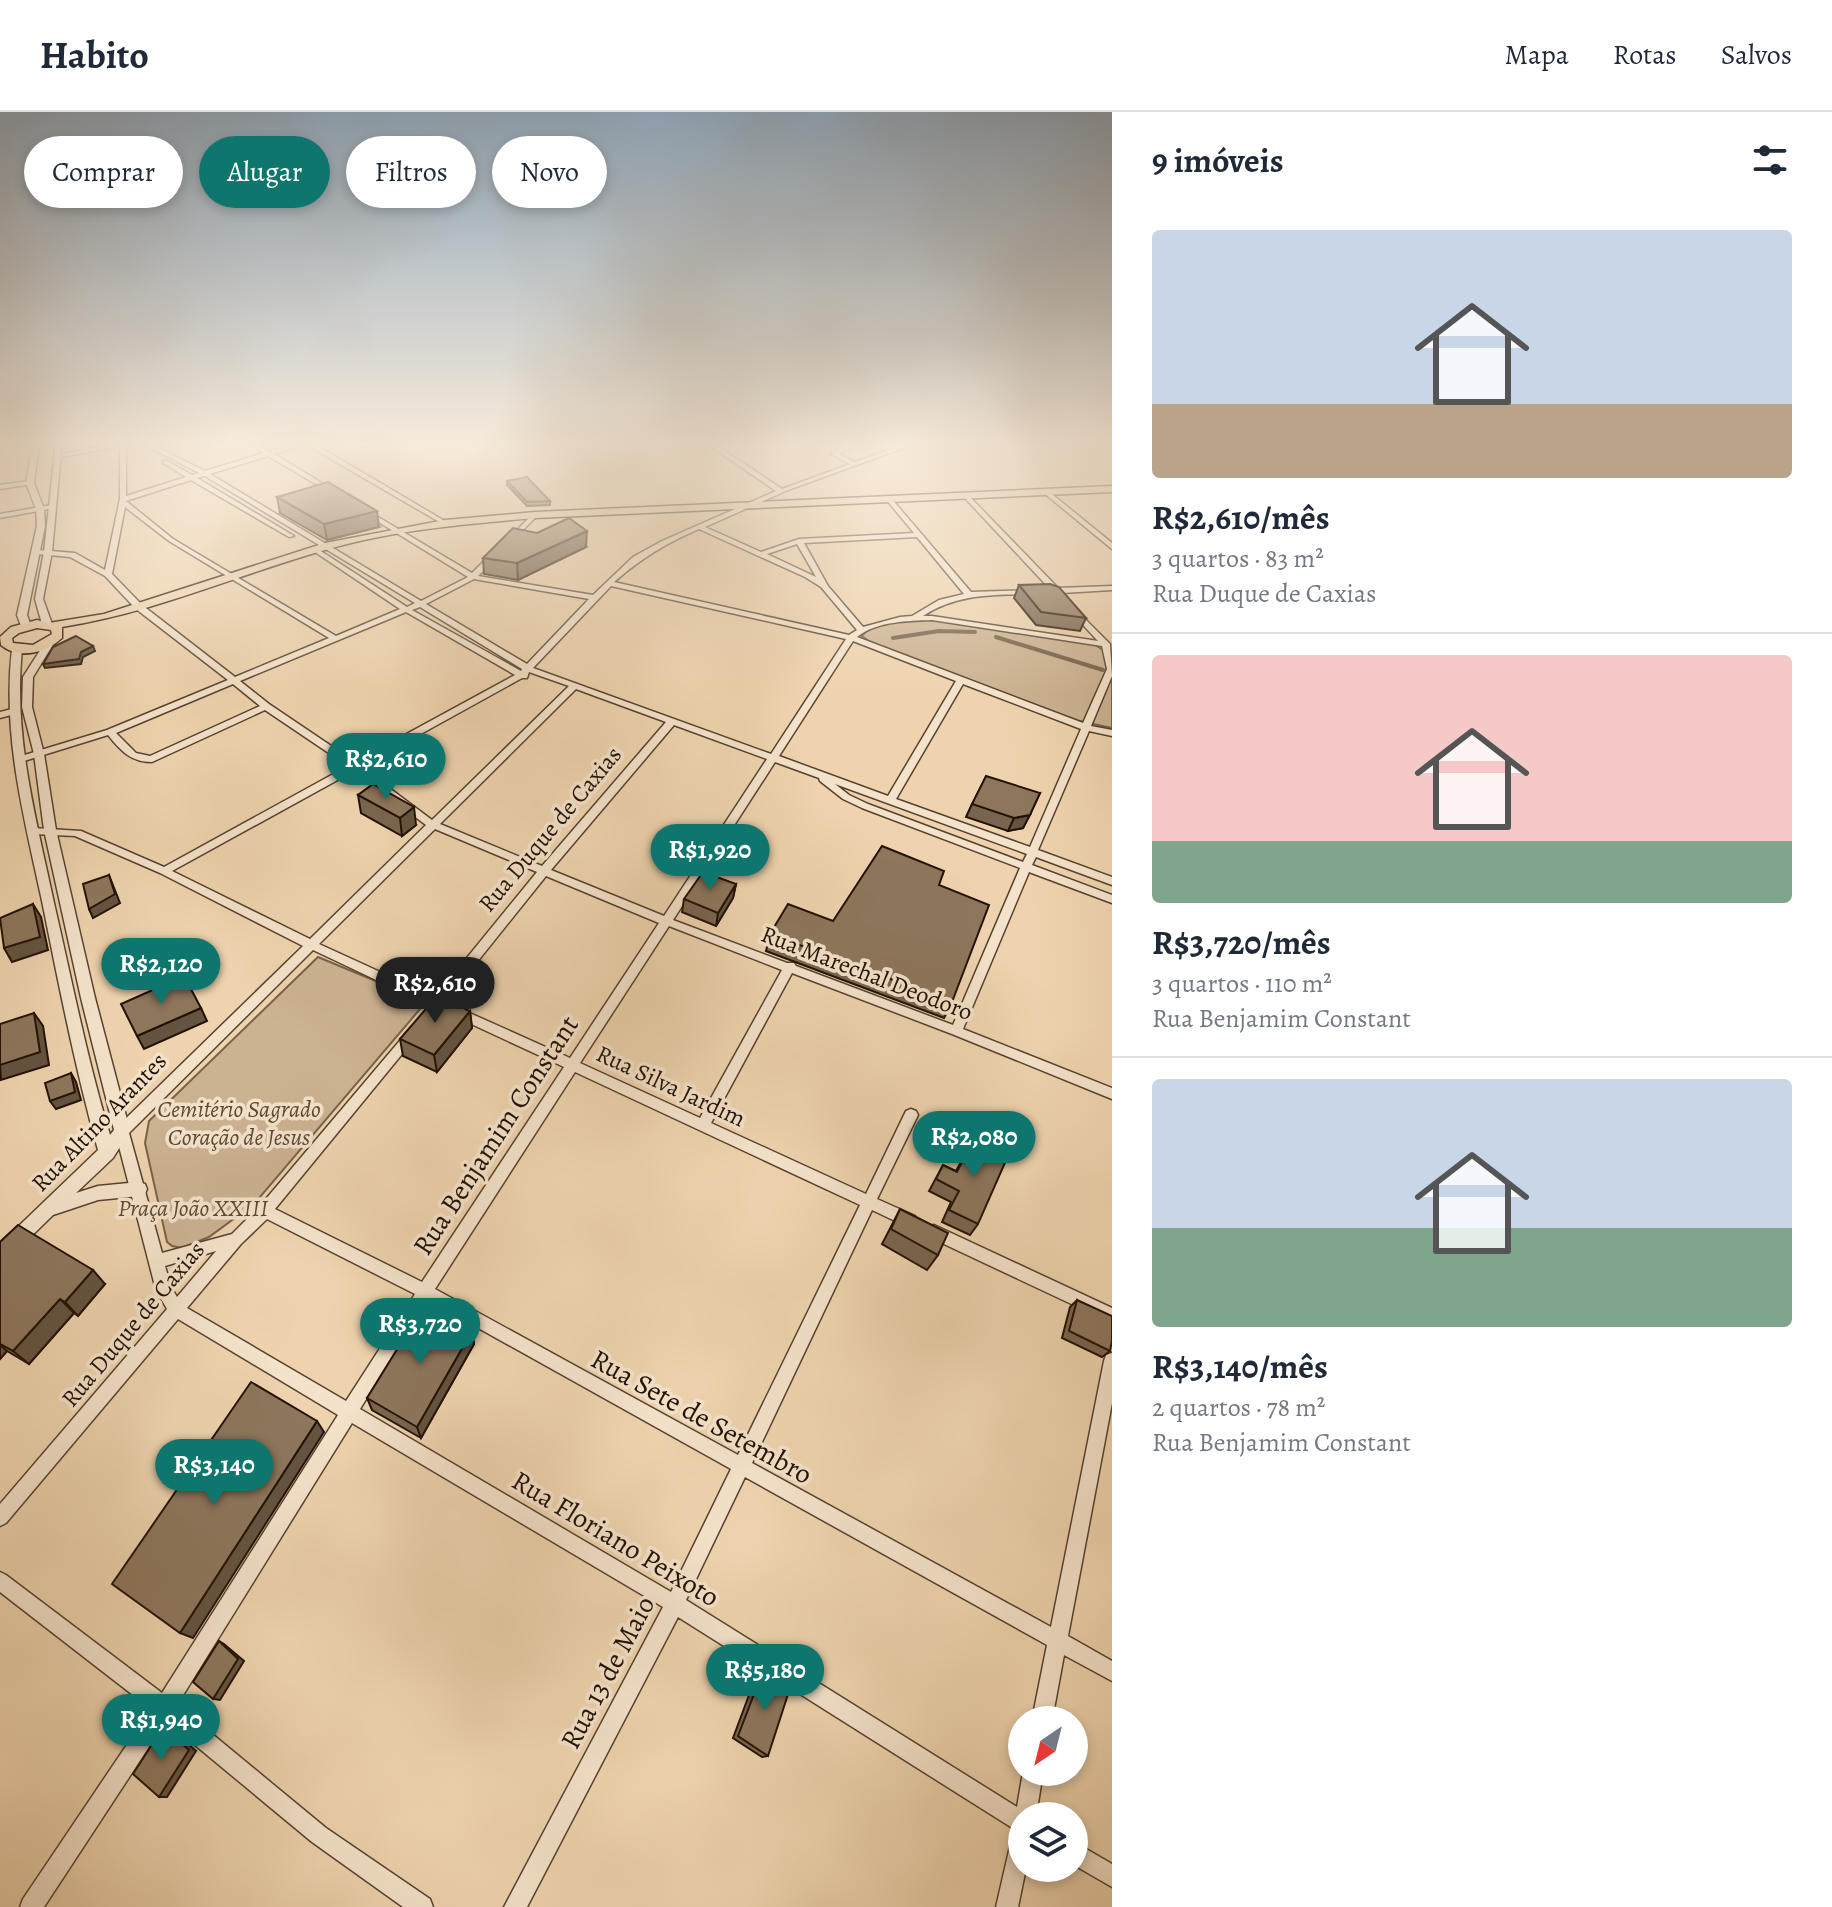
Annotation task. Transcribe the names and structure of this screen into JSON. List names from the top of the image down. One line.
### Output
{"streets":{"street":["Rua Duque de Caxias","Rua Marechal Deodoro","Rua Silva Jardim","Rua Altino Arantes","Rua Benjamim Constant","Rua Sete de Setembro","Rua Floriano Peixoto","Rua 13 de Maio"]},"crossings":[["Rua Duque de Caxias","Rua Marechal Deodoro"],["Rua Duque de Caxias","Rua Silva Jardim"],["Rua Duque de Caxias","Rua Sete de Setembro"],["Rua Duque de Caxias","Rua Floriano Peixoto"],["Rua Marechal Deodoro","Rua Altino Arantes"],["Rua Marechal Deodoro","Rua Benjamim Constant"],["Rua Silva Jardim","Rua Altino Arantes"],["Rua Silva Jardim","Rua Benjamim Constant"],["Rua Silva Jardim","Rua 13 de Maio"],["Rua Benjamim Constant","Rua Sete de Setembro"],["Rua Benjamim Constant","Rua Floriano Peixoto"],["Rua Sete de Setembro","Rua 13 de Maio"],["Rua Floriano Peixoto","Rua 13 de Maio"]],"parks":["Cemitério Sagrado Coração de Jesus","Praça João XXIII"],"north":"bottom left","page":{"header":"Habito","nav":["Mapa","Rotas","Salvos"],"heading":"9 imóveis","chip":["Comprar","Alugar","Filtros","Novo"],"list":[{"name":"R$2,610/mês","note":"3 quartos · 83 m² · Rua Duque de Caxias"},{"name":"R$3,720/mês","note":"3 quartos · 110 m² · Rua Benjamim Constant"},{"name":"R$3,140/mês","note":"2 quartos · 78 m² · Rua Benjamim Constant"}],"price":["R$2,610","R$1,920","R$2,120","R$2,610","R$2,080","R$3,720","R$3,140","R$5,180","R$1,940"]}}
